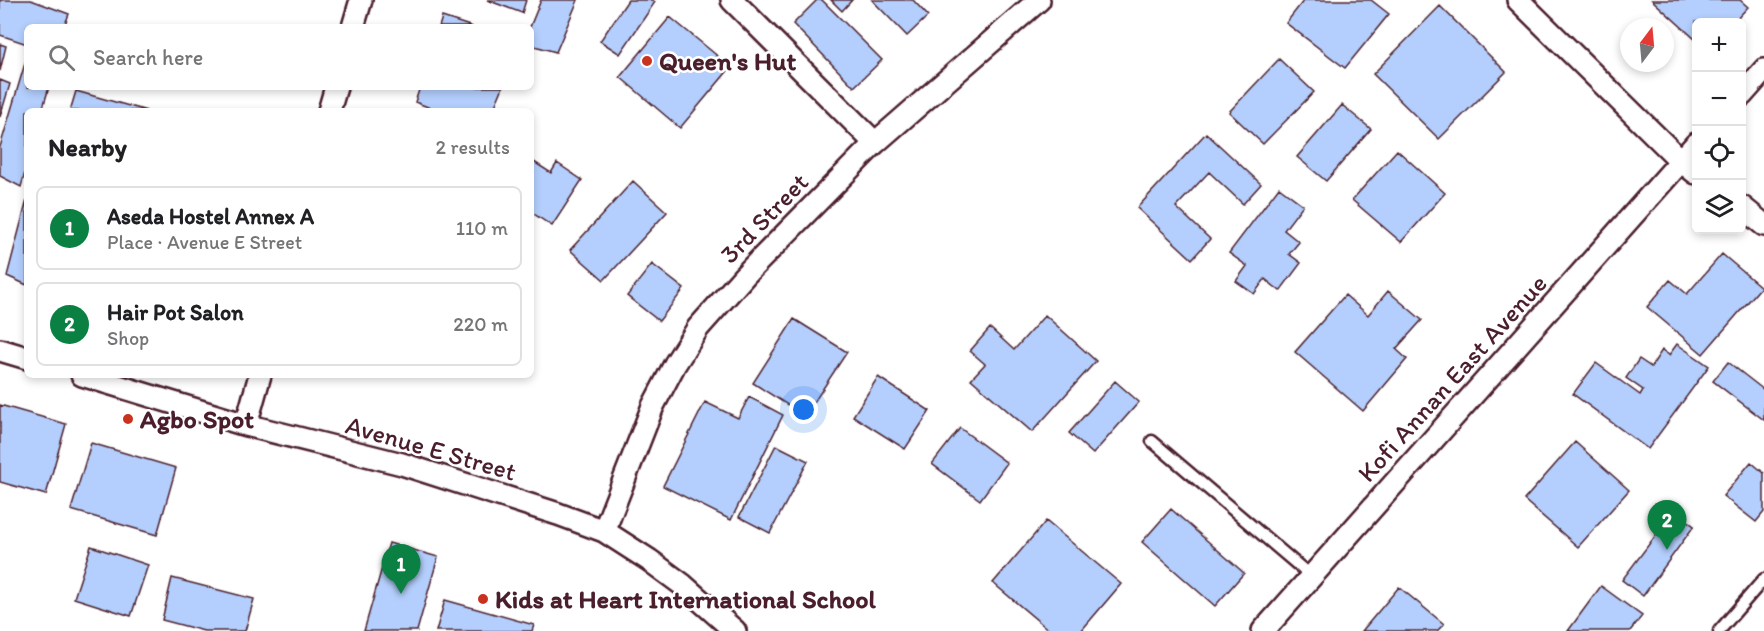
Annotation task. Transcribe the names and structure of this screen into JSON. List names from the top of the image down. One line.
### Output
{"streets":{"street":["3rd Street","Kofi Annan East Avenue","Avenue E Street"]},"crossings":[["3rd Street","Avenue E Street"]],"places":["Queen's Hut","Agbo Spot","Kids at Heart International School"],"north":"top","page":{"map_buttons":["+","−"],"search":"Search here","heading":["Nearby","2 results"],"list":[{"mark":"1","name":"Aseda Hostel Annex A","note":"Place · Avenue E Street","value":"110 m"},{"mark":"2","name":"Hair Pot Salon","note":"Shop","value":"220 m"}],"pins":["2","1"]}}
